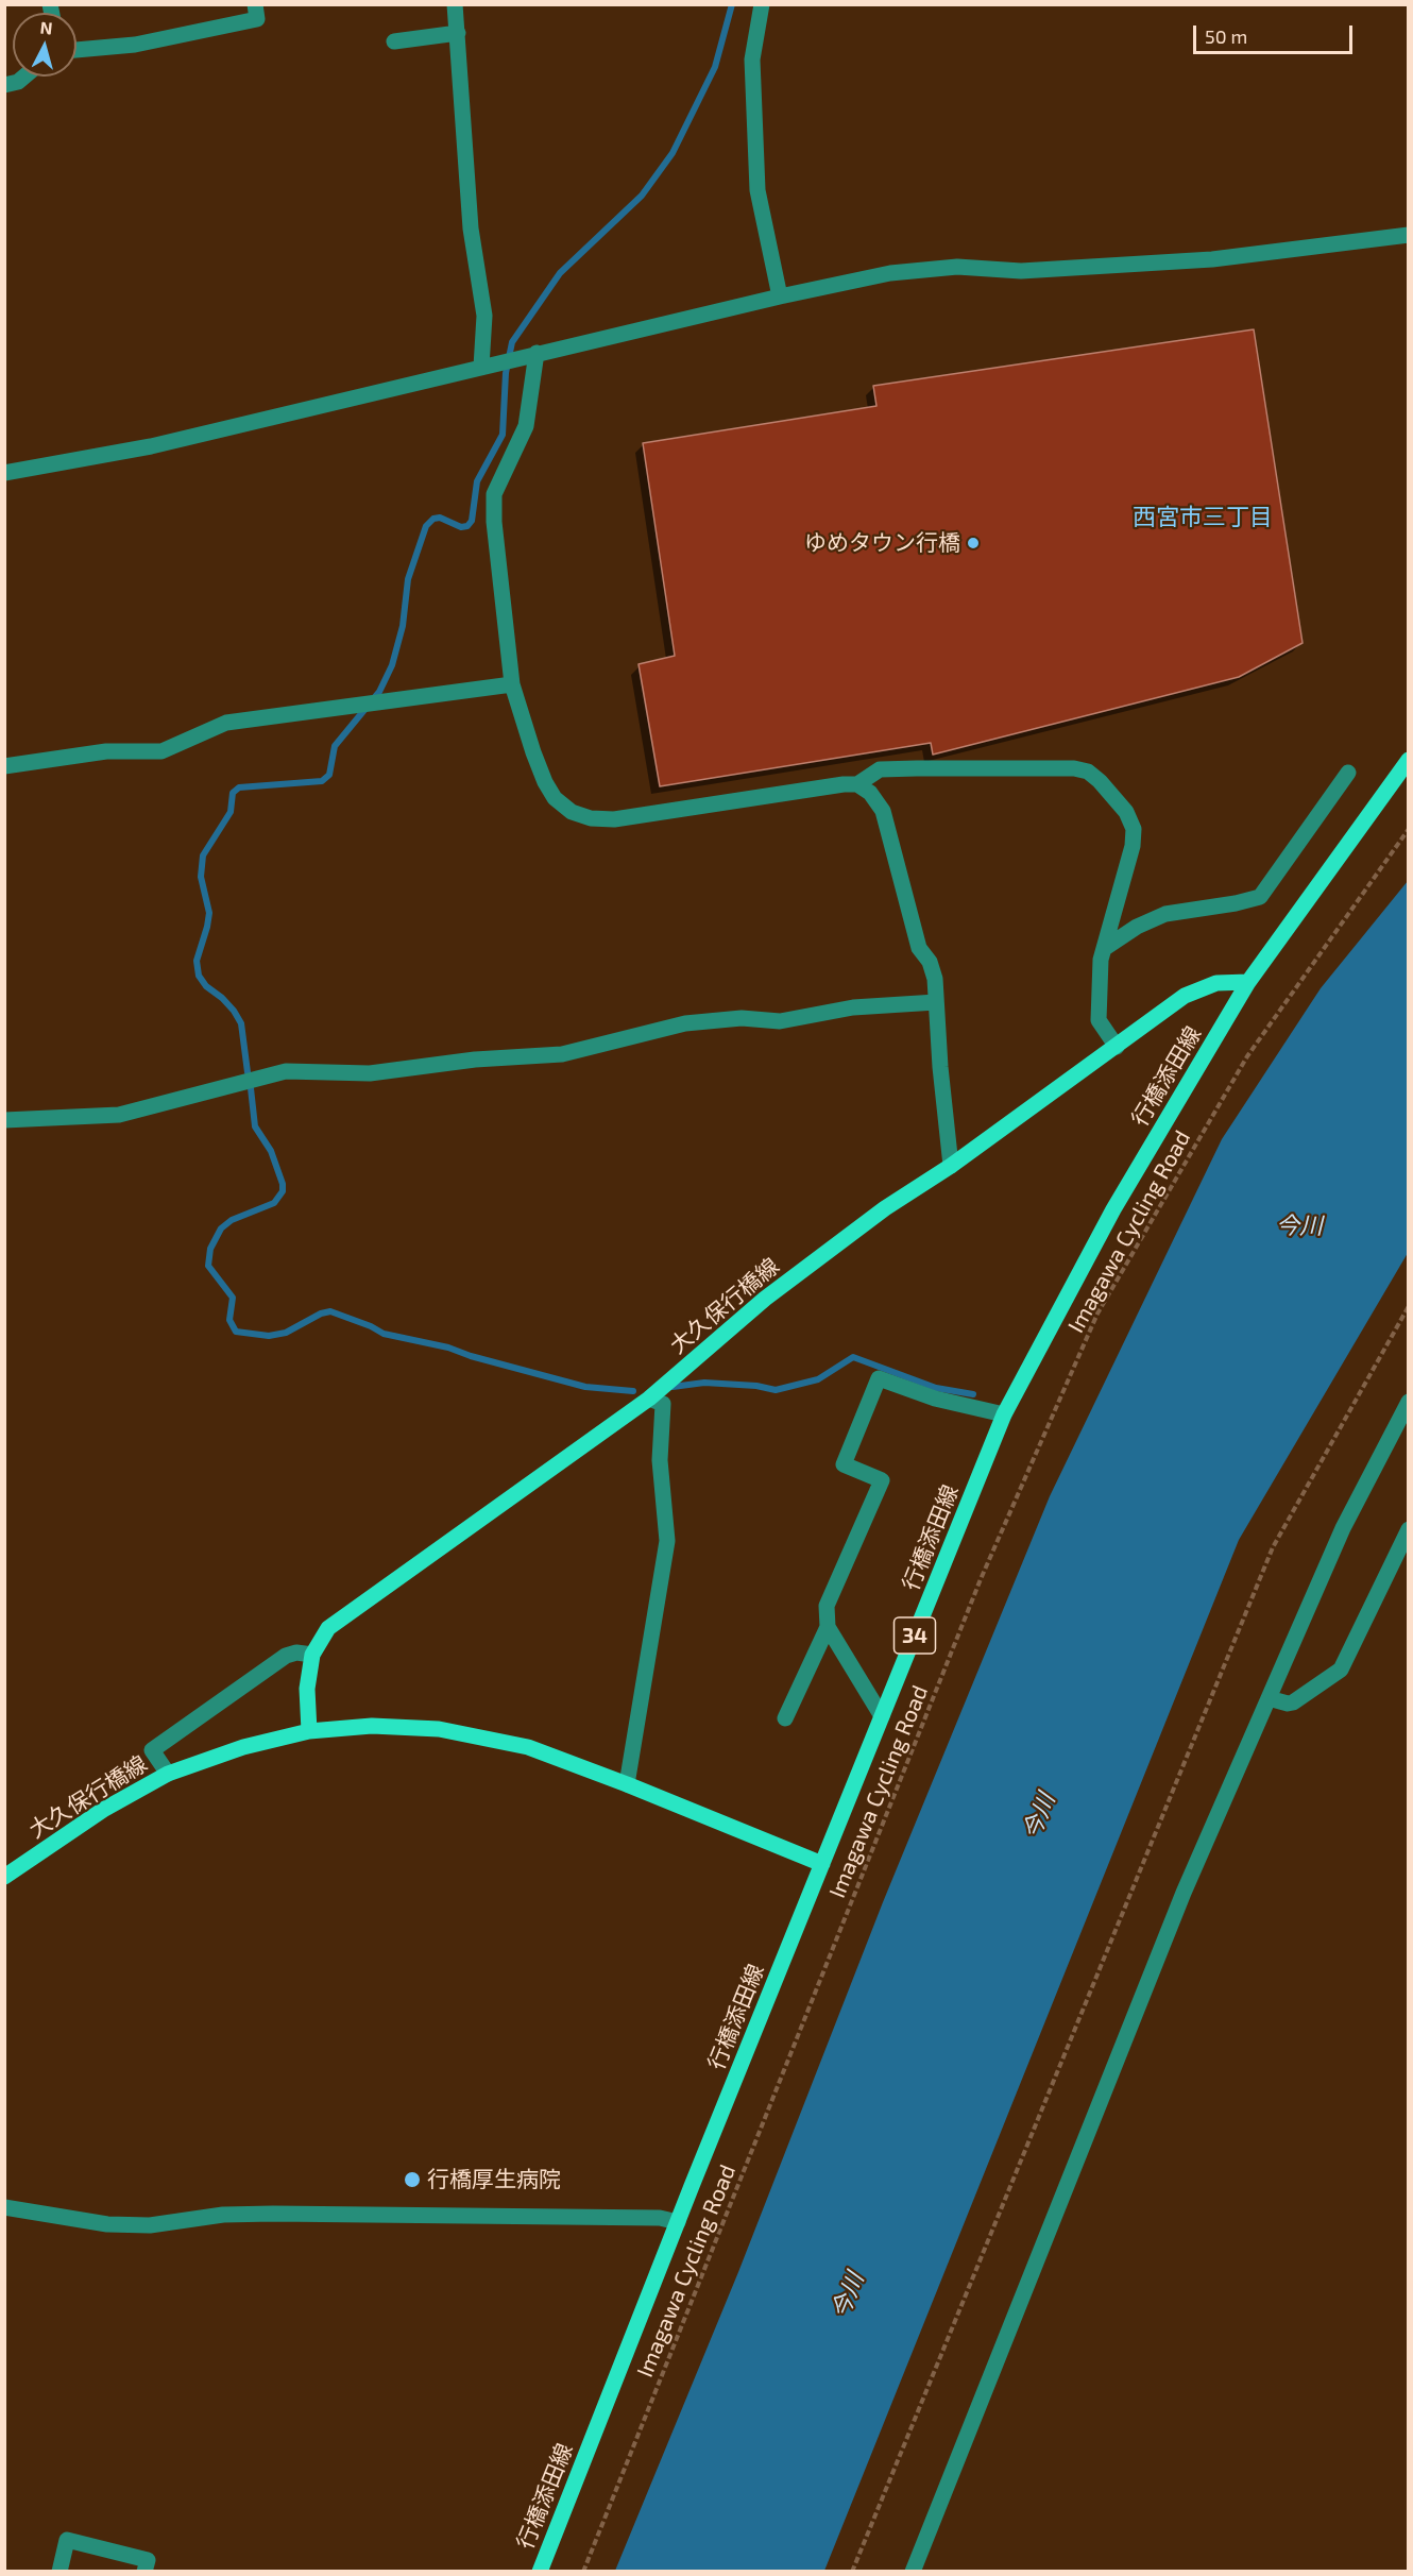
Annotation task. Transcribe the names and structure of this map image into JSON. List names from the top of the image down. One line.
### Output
{"streets":{"main road":["行橋添田線","大久保行橋線","34"],"path":["Imagawa Cycling Road"]},"crossings":[["行橋添田線","大久保行橋線"]],"districts":["西宮市三丁目"],"water":["今川"],"places":["ゆめタウン行橋","行橋厚生病院"],"scale_bar":"50 m","north":"top"}
